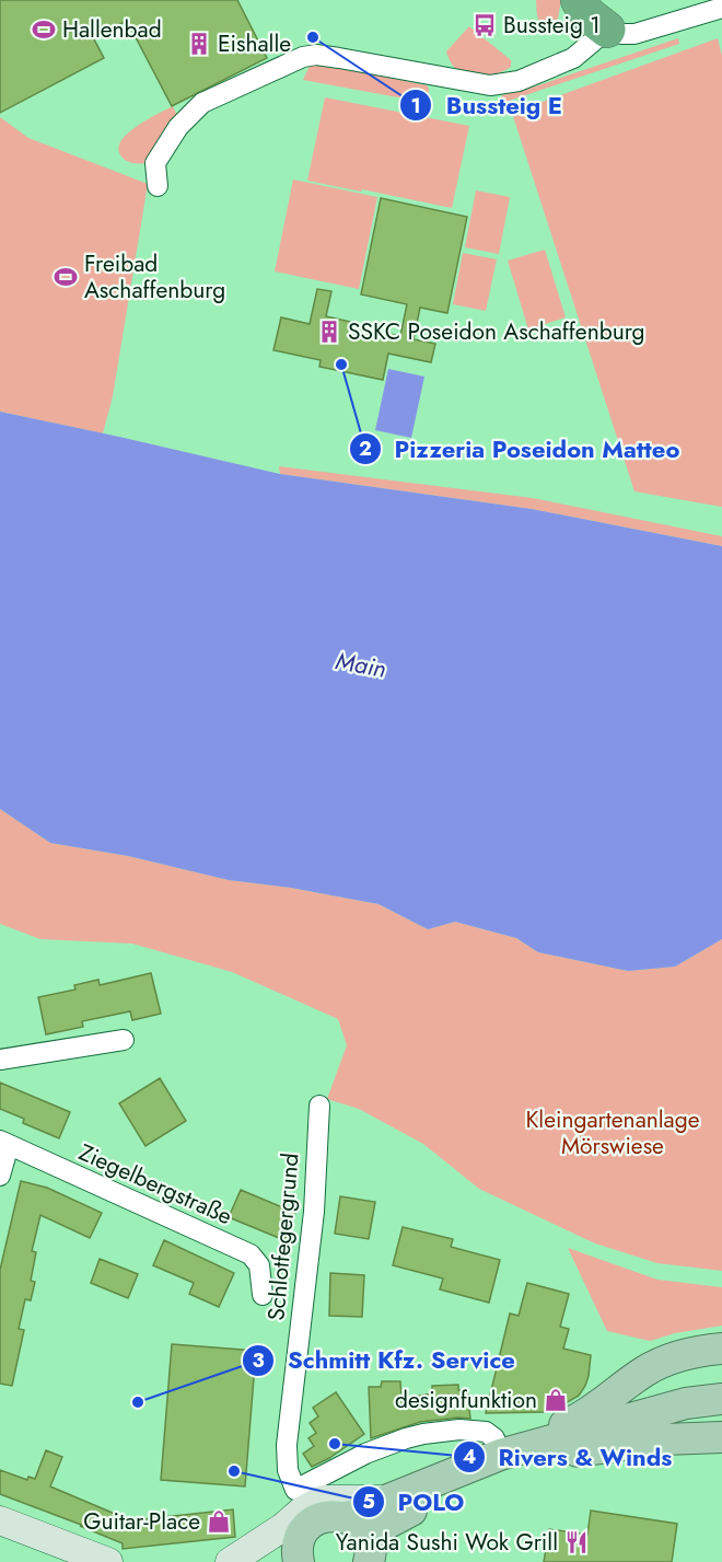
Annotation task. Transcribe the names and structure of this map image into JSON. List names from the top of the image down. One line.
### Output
{"streets":{"street":["Ziegelbergstraße","Schlotfegergrund"]},"water":["Main"],"parks":["Kleingartenanlage Mörswiese"],"places":{"bus stop":["Bussteig 1"],"sports":["Hallenbad","Freibad Aschaffenburg"],"other":["Bussteig E","Pizzeria Poseidon Matteo","Schmitt Kfz. Service","Rivers & Winds","POLO"],"building":["Eishalle","SSKC Poseidon Aschaffenburg"],"shop":["designfunktion","Guitar-Place"],"restaurant":["Yanida Sushi Wok Grill"]}}
